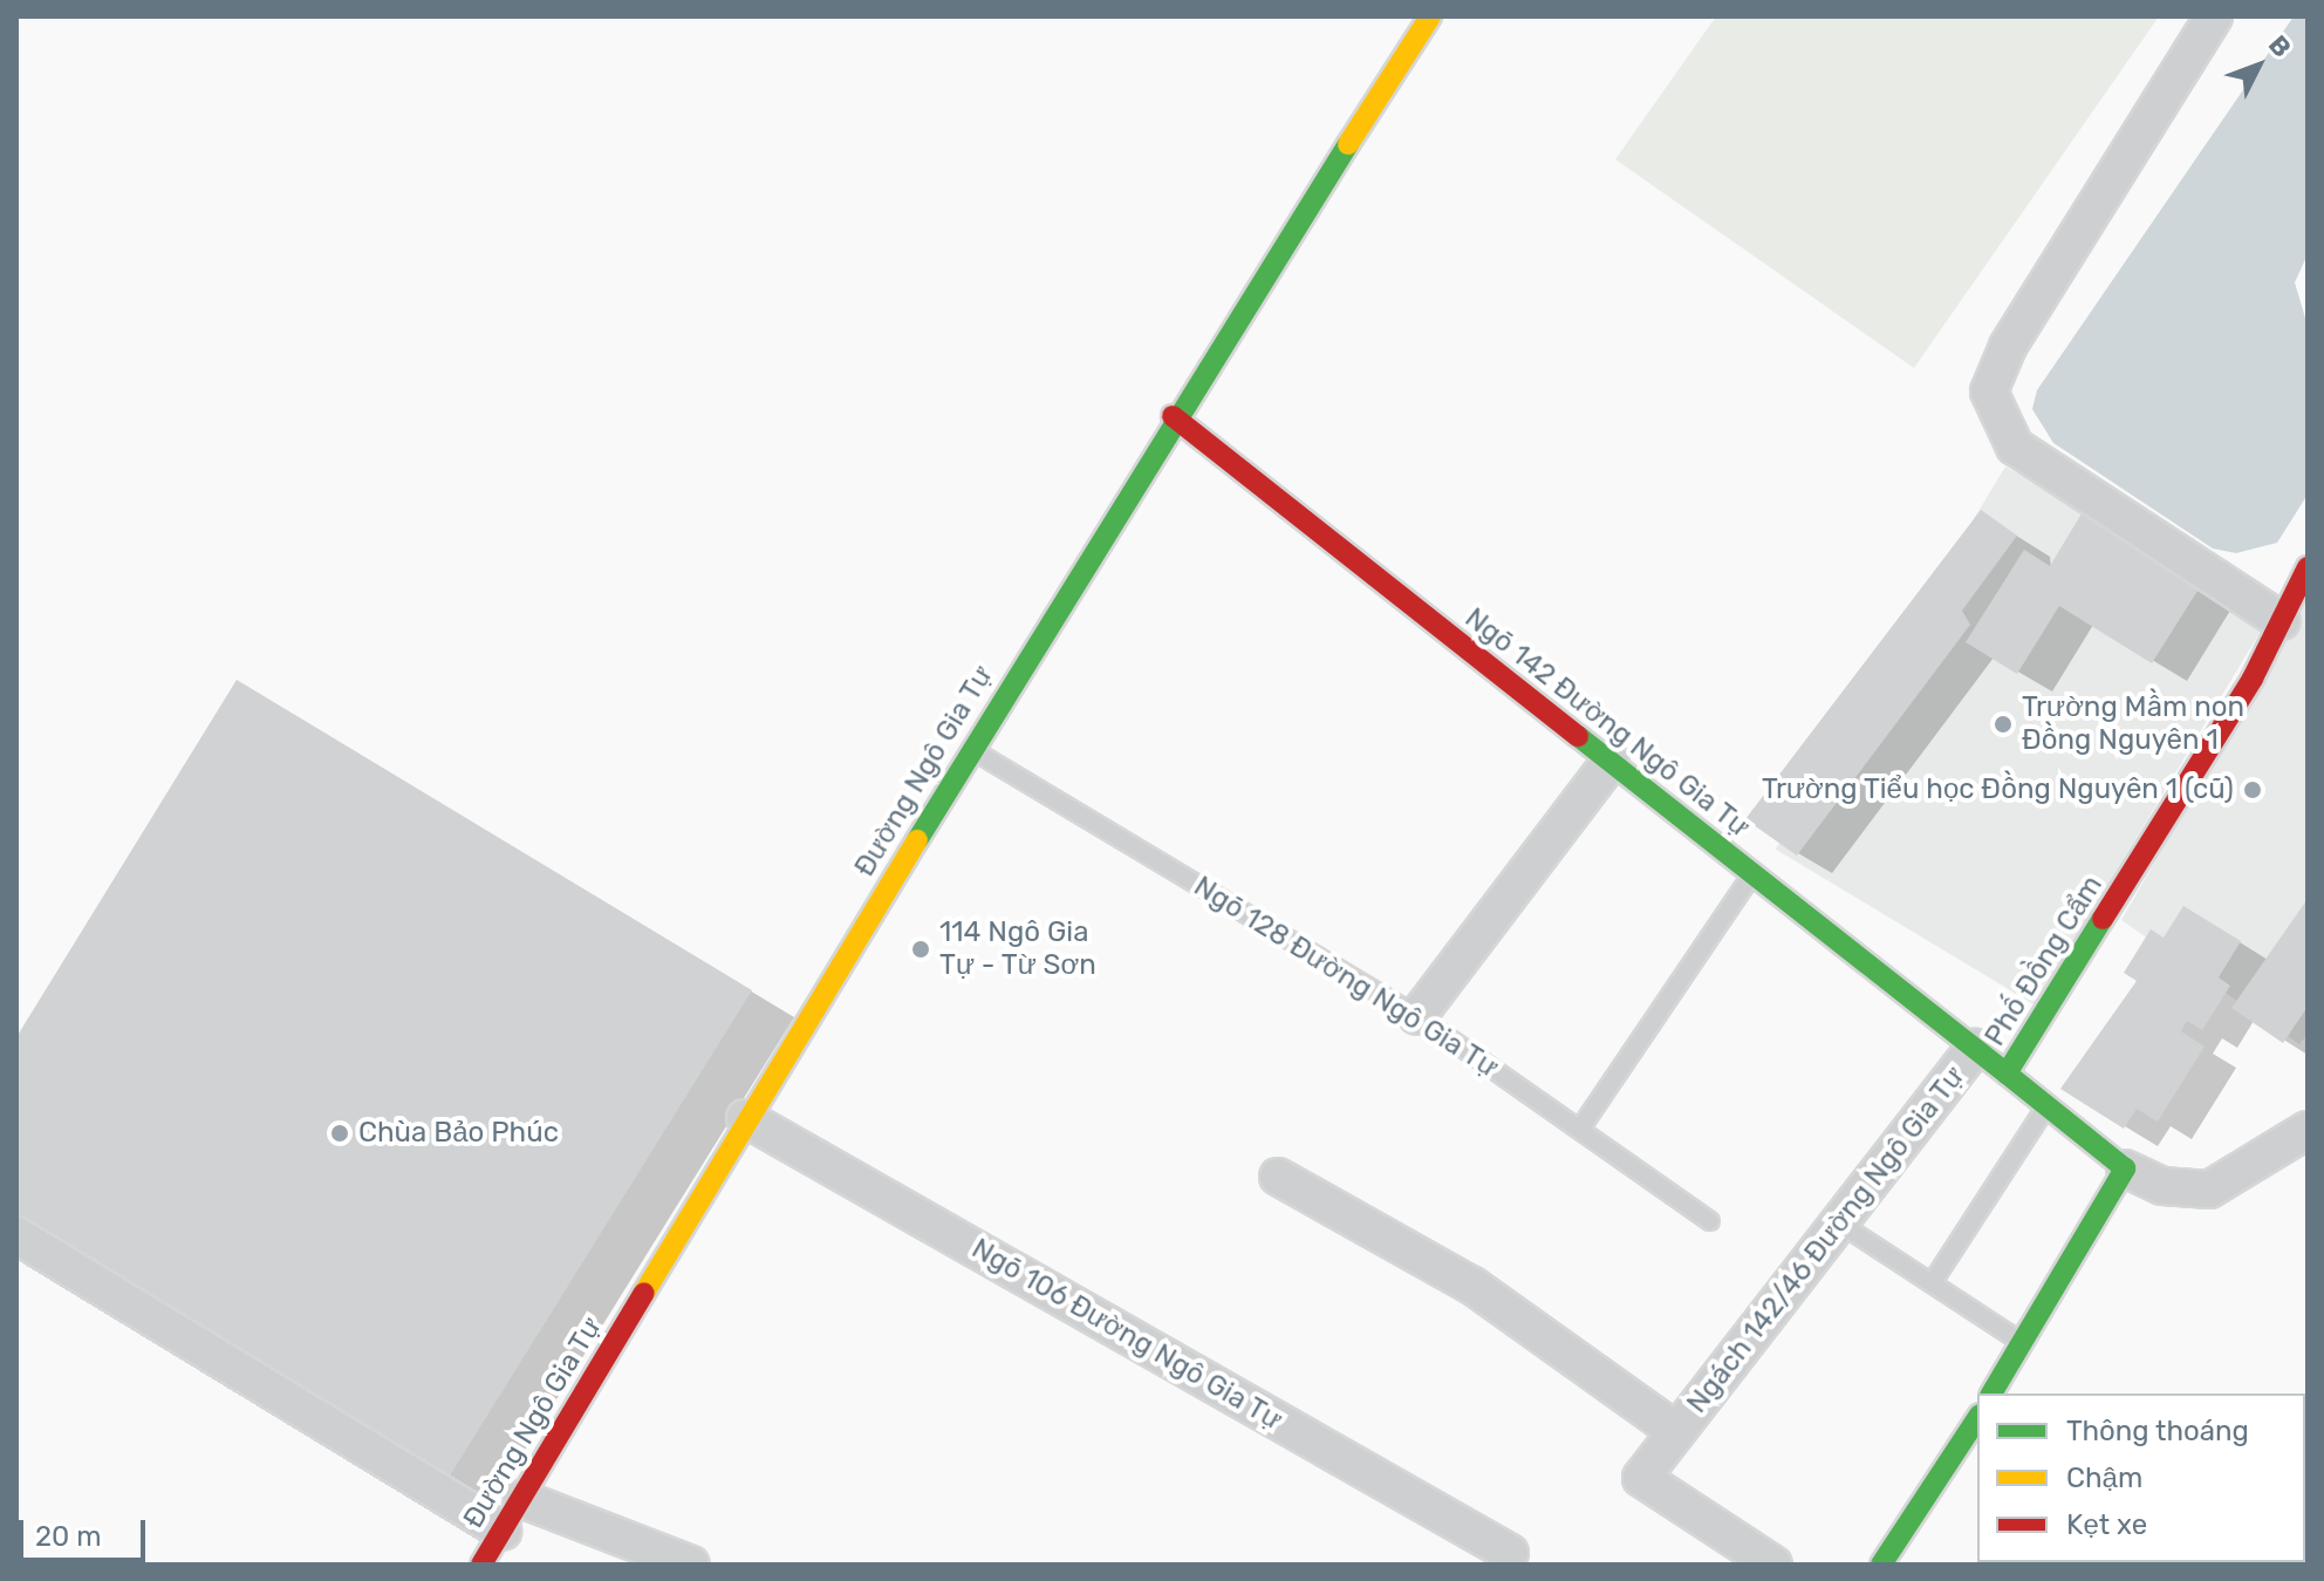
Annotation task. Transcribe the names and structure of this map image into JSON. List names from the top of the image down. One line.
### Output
{"streets":{"street":["Ngõ 142 Đường Ngô Gia Tự","Đường Ngô Gia Tự","Phố Đồng Cẩm","Ngách 142/46 Đường Ngô Gia Tự","Ngõ 106 Đường Ngô Gia Tự"],"lane":["Ngõ 128 Đường Ngô Gia Tự"]},"crossings":[["Ngõ 142 Đường Ngô Gia Tự","Đường Ngô Gia Tự"],["Ngõ 142 Đường Ngô Gia Tự","Phố Đồng Cẩm"],["Ngõ 142 Đường Ngô Gia Tự","Ngách 142/46 Đường Ngô Gia Tự"],["Đường Ngô Gia Tự","Ngõ 128 Đường Ngô Gia Tự"],["Đường Ngô Gia Tự","Ngõ 106 Đường Ngô Gia Tự"]],"places":["Trường Mầm non Đồng Nguyên 1","Trường Tiểu học Đồng Nguyên 1 (cũ)","114 Ngô Gia Tự - Từ Sơn","Chùa Bảo Phúc"],"legend":["Thông thoáng","Chậm","Kẹt xe"],"scale_bar":"20 m","north":"top right"}
